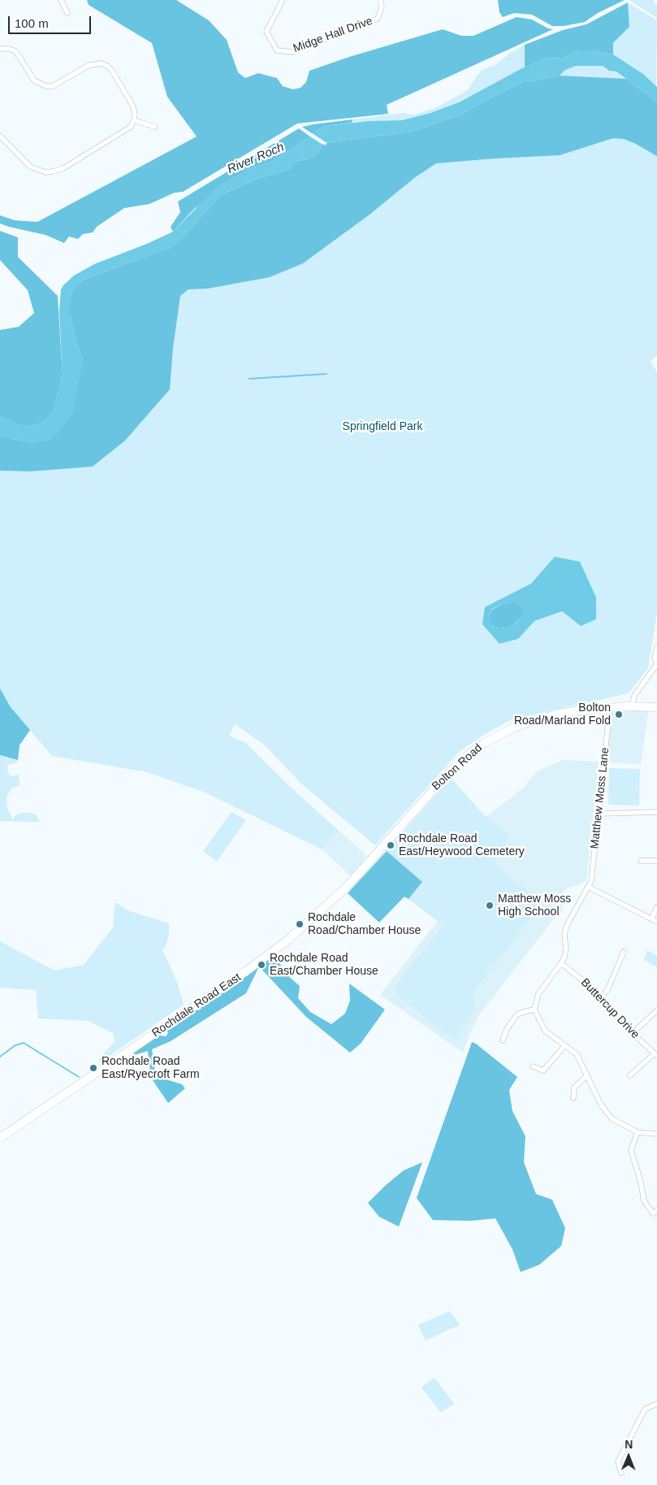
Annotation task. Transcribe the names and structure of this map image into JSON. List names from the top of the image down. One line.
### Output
{"streets":{"highway":["Bolton Road","Rochdale Road East"],"street":["Midge Hall Drive","Matthew Moss Lane","Buttercup Drive"]},"crossings":[["Bolton Road","Matthew Moss Lane"],["Bolton Road","Rochdale Road East"],["Matthew Moss Lane","Buttercup Drive"]],"water":["River Roch"],"parks":["Springfield Park"],"places":["Bolton Road/Marland Fold","Rochdale Road East/Heywood Cemetery","Matthew Moss High School","Rochdale Road/Chamber House","Rochdale Road East/Chamber House","Rochdale Road East/Ryecroft Farm"],"scale_bar":"100 m","north":"top"}
